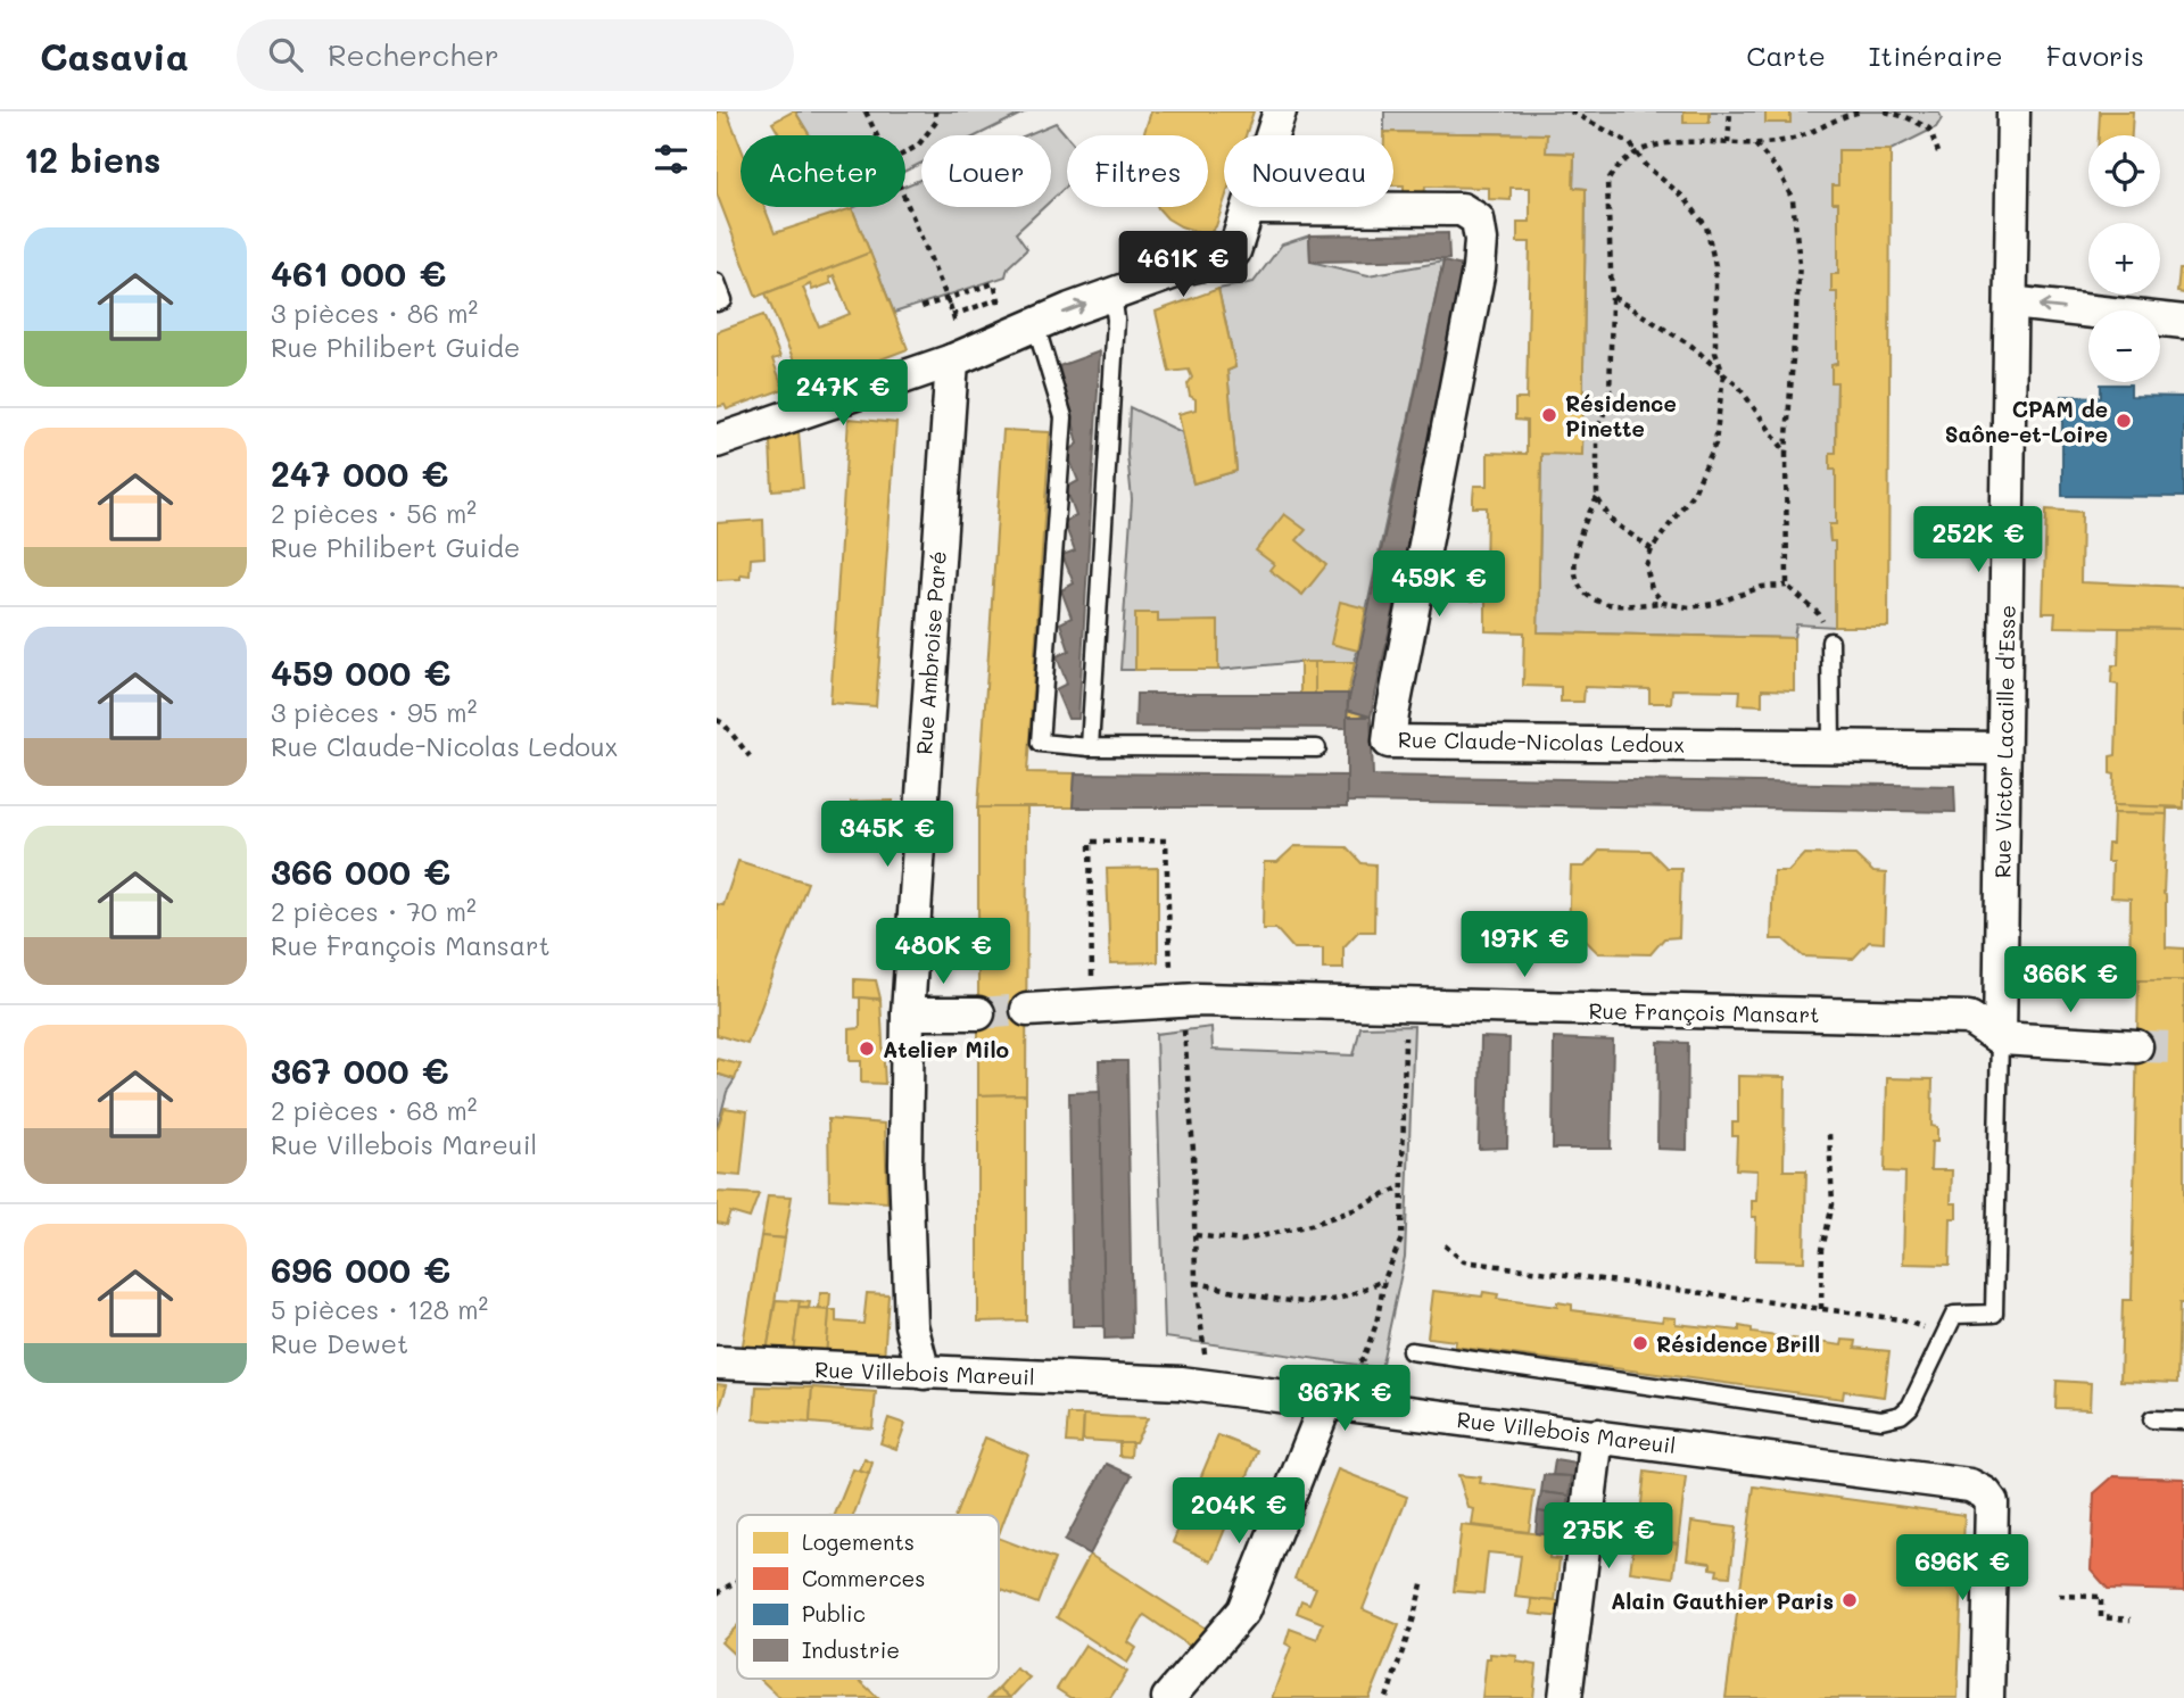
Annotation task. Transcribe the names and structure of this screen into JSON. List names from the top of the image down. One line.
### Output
{"streets":{"street":["Rue Ambroise Paré","Rue Claude-Nicolas Ledoux","Rue Victor Lacaille d'Esse","Rue François Mansart","Rue Villebois Mareuil"]},"crossings":[["Rue Ambroise Paré","Rue Villebois Mareuil"],["Rue Claude-Nicolas Ledoux","Rue Victor Lacaille d'Esse"],["Rue Victor Lacaille d'Esse","Rue François Mansart"]],"places":["Résidence Pinette","CPAM de Saône-et-Loire","Atelier Milo","Résidence Brill","Alain Gauthier Paris"],"legend":["Logements","Commerces","Public","Industrie"],"page":{"header":"Casavia","search":"Rechercher","nav":["Carte","Itinéraire","Favoris"],"heading":"12 biens","map_buttons":["+","−"],"chip":["Acheter","Louer","Filtres","Nouveau"],"list":[{"name":"461 000 €","note":"3 pièces · 86 m² · Rue Philibert Guide"},{"name":"247 000 €","note":"2 pièces · 56 m² · Rue Philibert Guide"},{"name":"459 000 €","note":"3 pièces · 95 m² · Rue Claude-Nicolas Ledoux"},{"name":"366 000 €","note":"2 pièces · 70 m² · Rue François Mansart"},{"name":"367 000 €","note":"2 pièces · 68 m² · Rue Villebois Mareuil"},{"name":"696 000 €","note":"5 pièces · 128 m² · Rue Dewet"}],"price":["461K €","247K €","252K €","459K €","345K €","197K €","480K €","366K €","367K €","204K €","275K €","696K €"]}}
